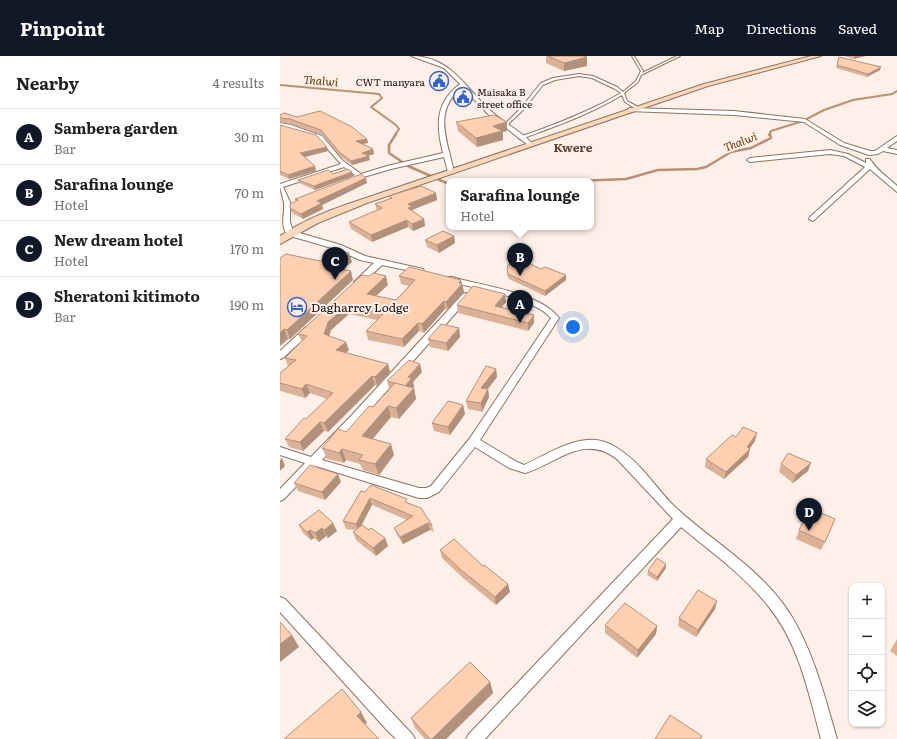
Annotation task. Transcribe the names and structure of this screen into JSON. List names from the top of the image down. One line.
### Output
{"districts":["Kwere"],"water":["Thalwi"],"places":{"public building":["CWT manyara","Maisaka B street office"],"hotel":["Dagharrcy Lodge"]},"page":{"header":"Pinpoint","nav":["Map","Directions","Saved"],"heading":["Nearby","4 results"],"list":[{"mark":"A","name":"Sambera garden","note":"Bar","value":"30 m"},{"mark":"B","name":"Sarafina lounge","note":"Hotel","value":"70 m"},{"mark":"C","name":"New dream hotel","note":"Hotel","value":"170 m"},{"mark":"D","name":"Sheratoni kitimoto","note":"Bar","value":"190 m"}],"popup":["Sarafina lounge","Hotel"],"pins":["B","C","A","D"],"map_buttons":["+","−"]}}
